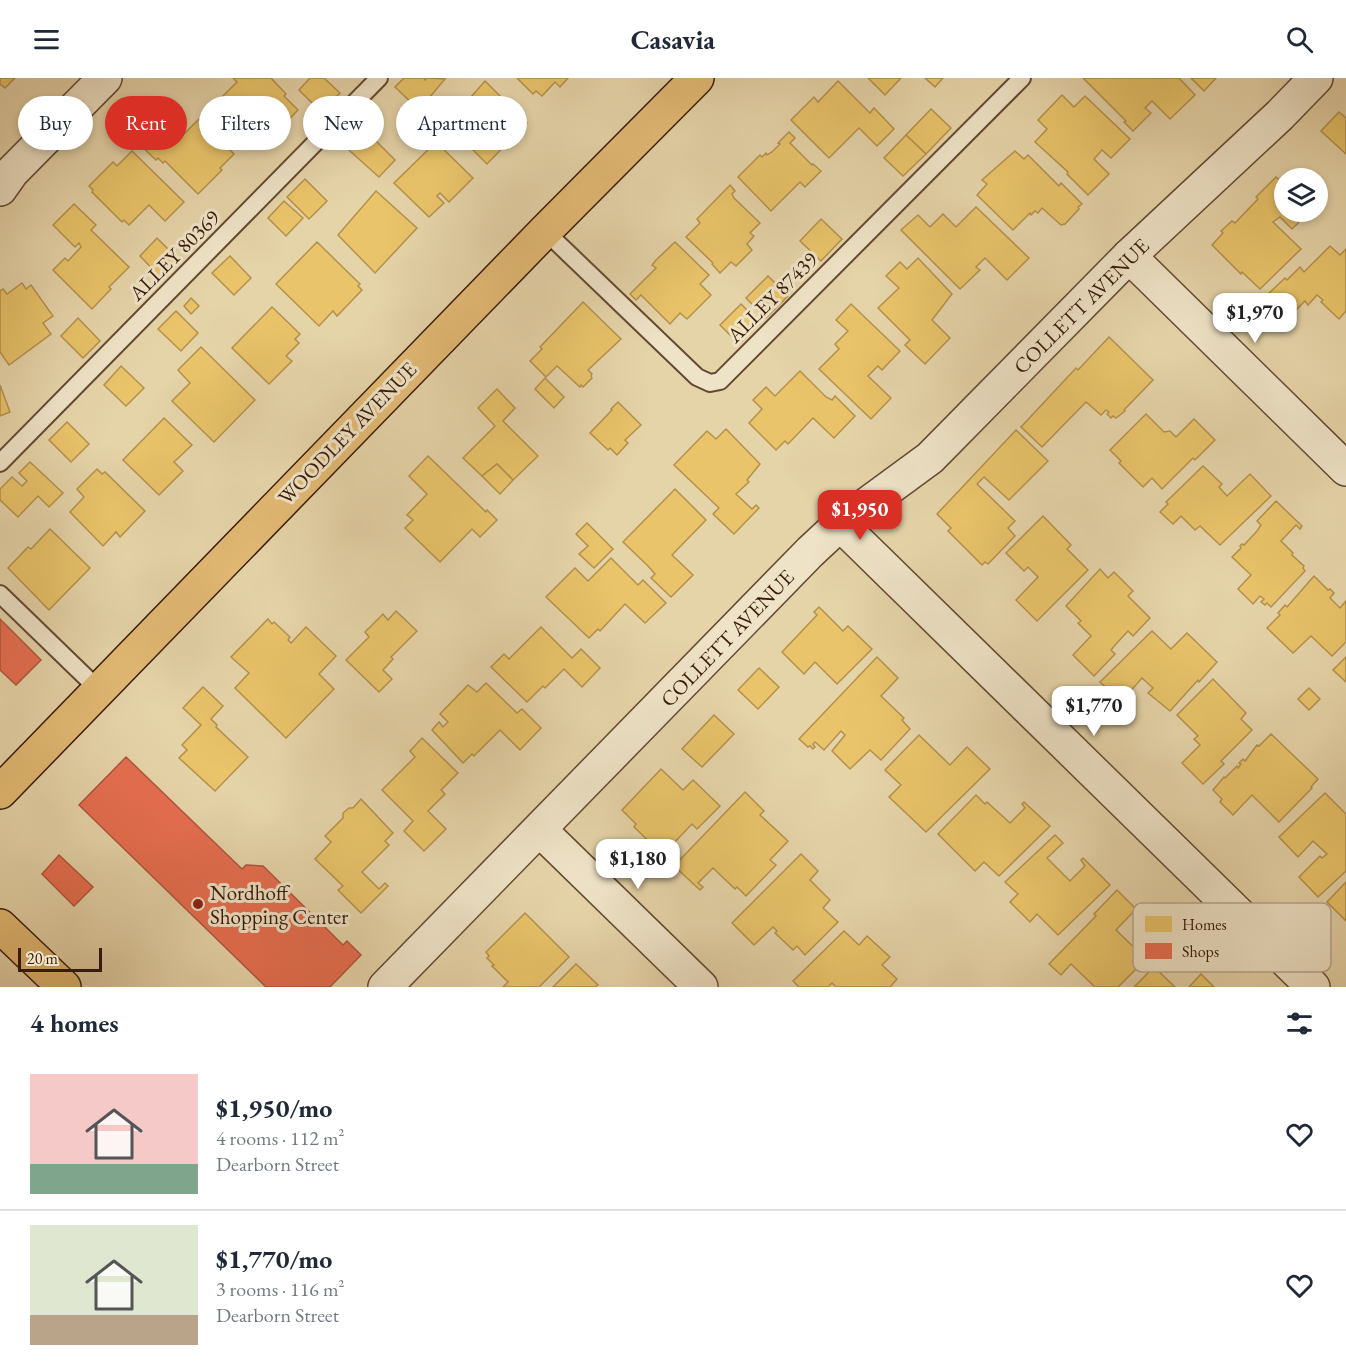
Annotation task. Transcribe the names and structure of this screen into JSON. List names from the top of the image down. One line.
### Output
{"streets":{"main road":["WOODLEY AVENUE"],"street":["COLLETT AVENUE"],"lane":["ALLEY 80369","ALLEY 87439"]},"crossings":[["ALLEY 87439","WOODLEY AVENUE"]],"places":["Nordhoff Shopping Center"],"legend":["Homes","Shops"],"scale_bar":"20 m","page":{"header":"Casavia","chip":["Buy","Rent","Filters","New","Apartment"],"price":["$1,970","$1,950","$1,770","$1,180"],"scale":"20 m","heading":"4 homes","list":[{"name":"$1,950/mo","note":"4 rooms · 112 m² · Dearborn Street"},{"name":"$1,770/mo","note":"3 rooms · 116 m² · Dearborn Street"}]}}
